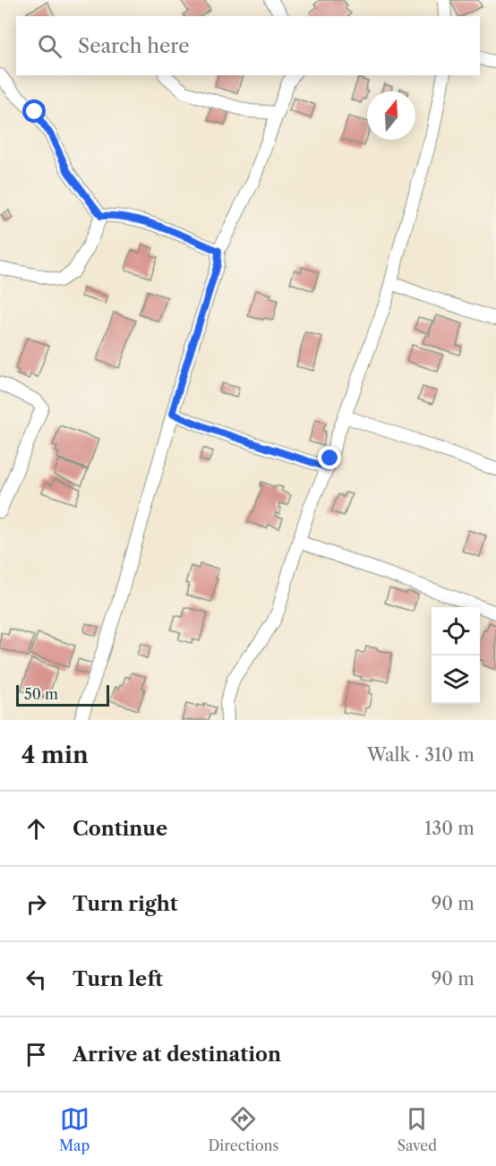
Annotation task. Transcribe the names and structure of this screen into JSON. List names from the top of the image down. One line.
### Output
{"scale_bar":"50 m","north":"top","page":{"search":"Search here","scale":"50 m","heading":["4 min","Walk · 310 m"],"list":[["Continue","130 m"],["Turn right","90 m"],["Turn left","90 m"],"Arrive at destination"],"nav":["Map","Directions","Saved"]}}
